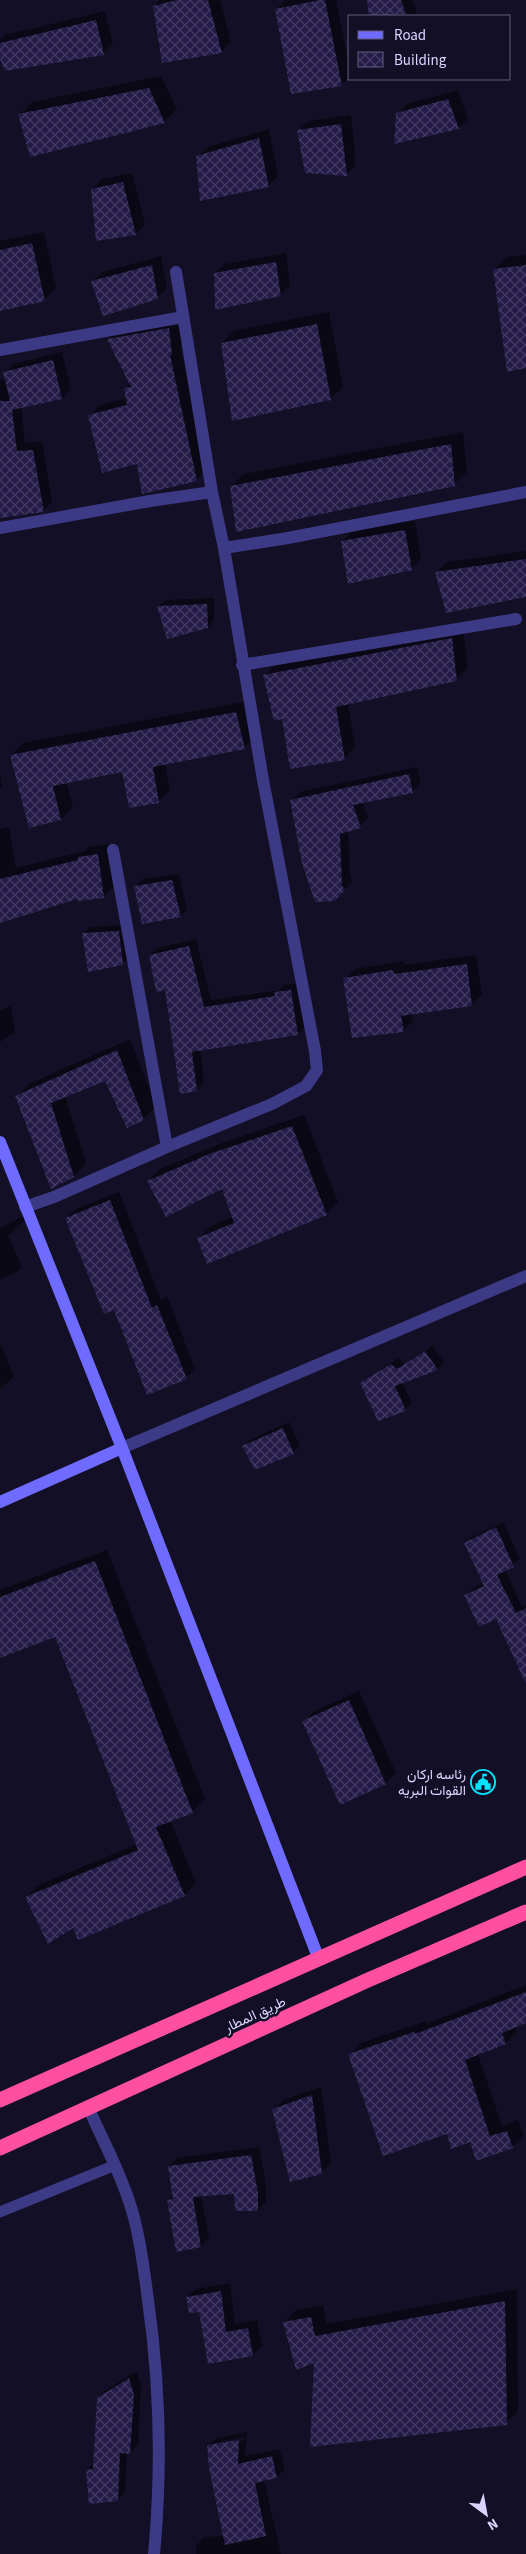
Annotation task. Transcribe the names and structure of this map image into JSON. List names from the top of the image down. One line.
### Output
{"streets":{"highway":["طريق المطار"]},"places":{"public building":["رئاسه اركان القوات البريه"]},"legend":["Road","Building"],"north":"bottom right"}
